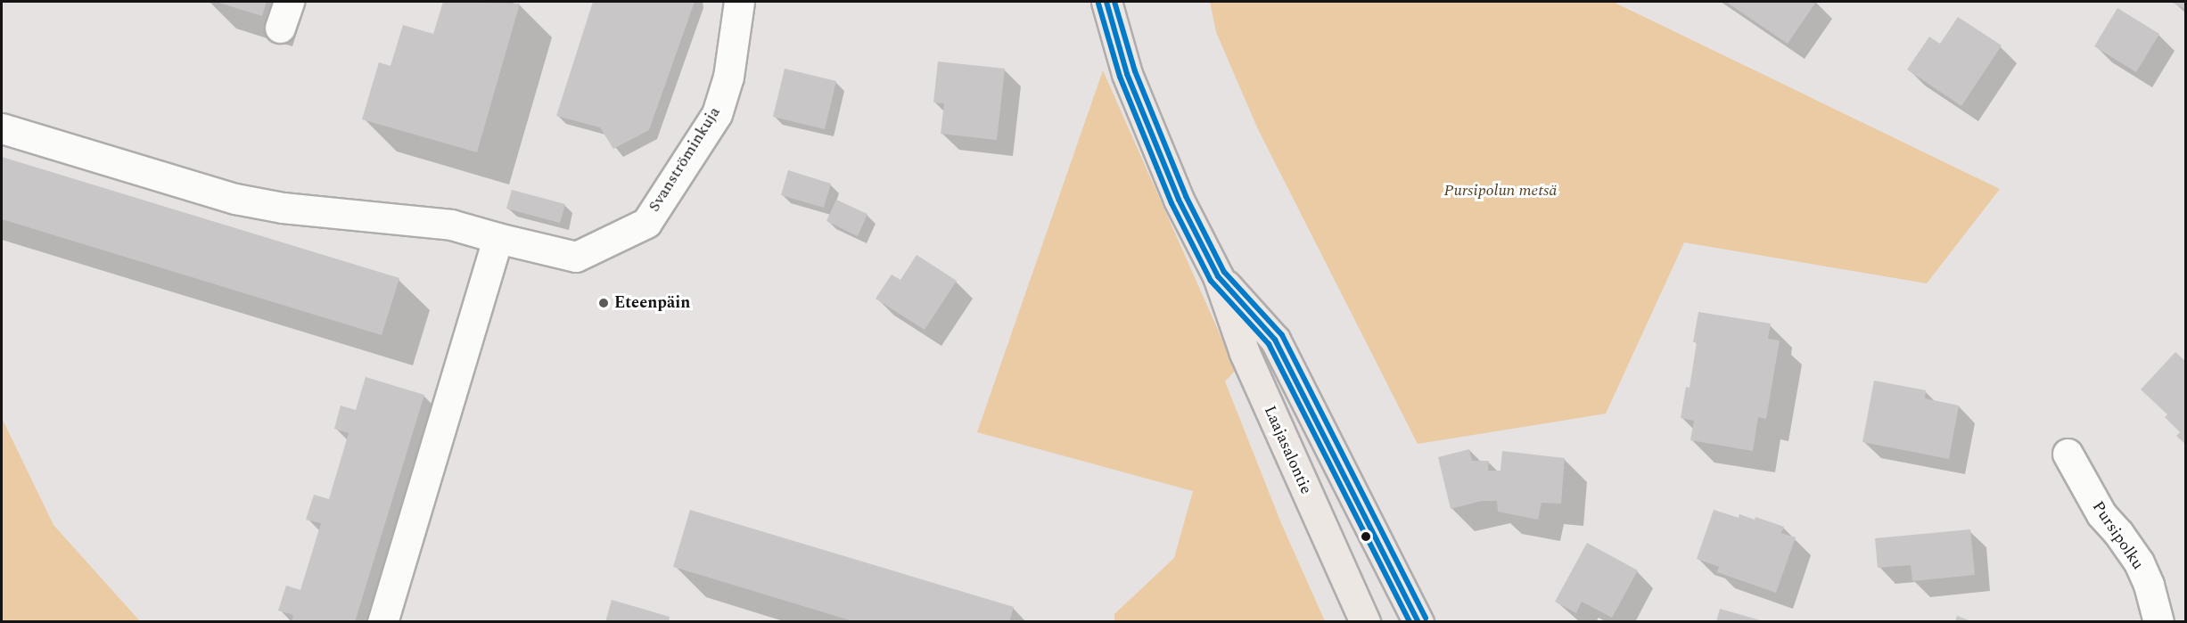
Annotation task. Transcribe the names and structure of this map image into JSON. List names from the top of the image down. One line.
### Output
{"streets":{"main road":["Laajasalontie"],"street":["Svanströminkuja","Pursipolku"]},"parks":["Pursipolun metsä"],"places":["Eteenpäin"]}
